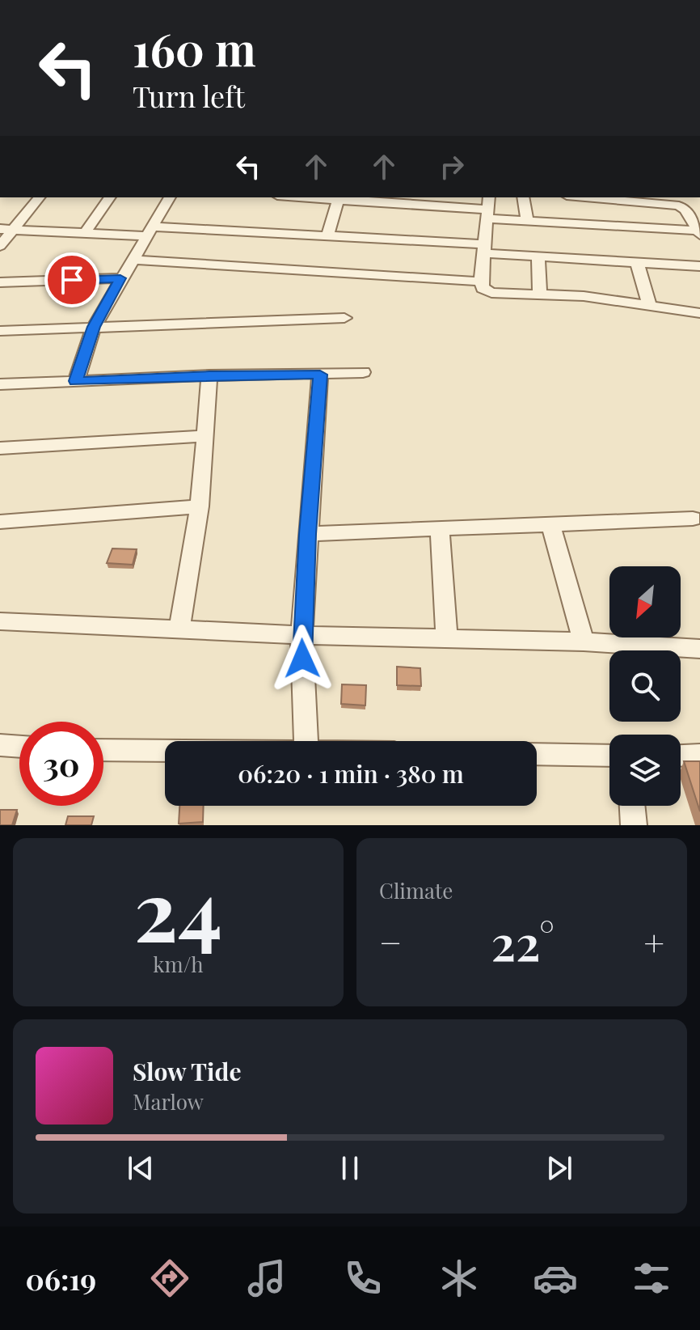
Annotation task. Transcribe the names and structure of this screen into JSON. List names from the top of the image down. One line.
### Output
{"north":"bottom left","page":{"turn":["160 m","Turn left"],"limit":"30","trip":"06:20 · 1 min · 380 m","tile":[["24","km/h"],"Climate"],"heat":["−","22°","+"],"song":["Slow Tide","Marlow"],"tabs":"06:19"}}
